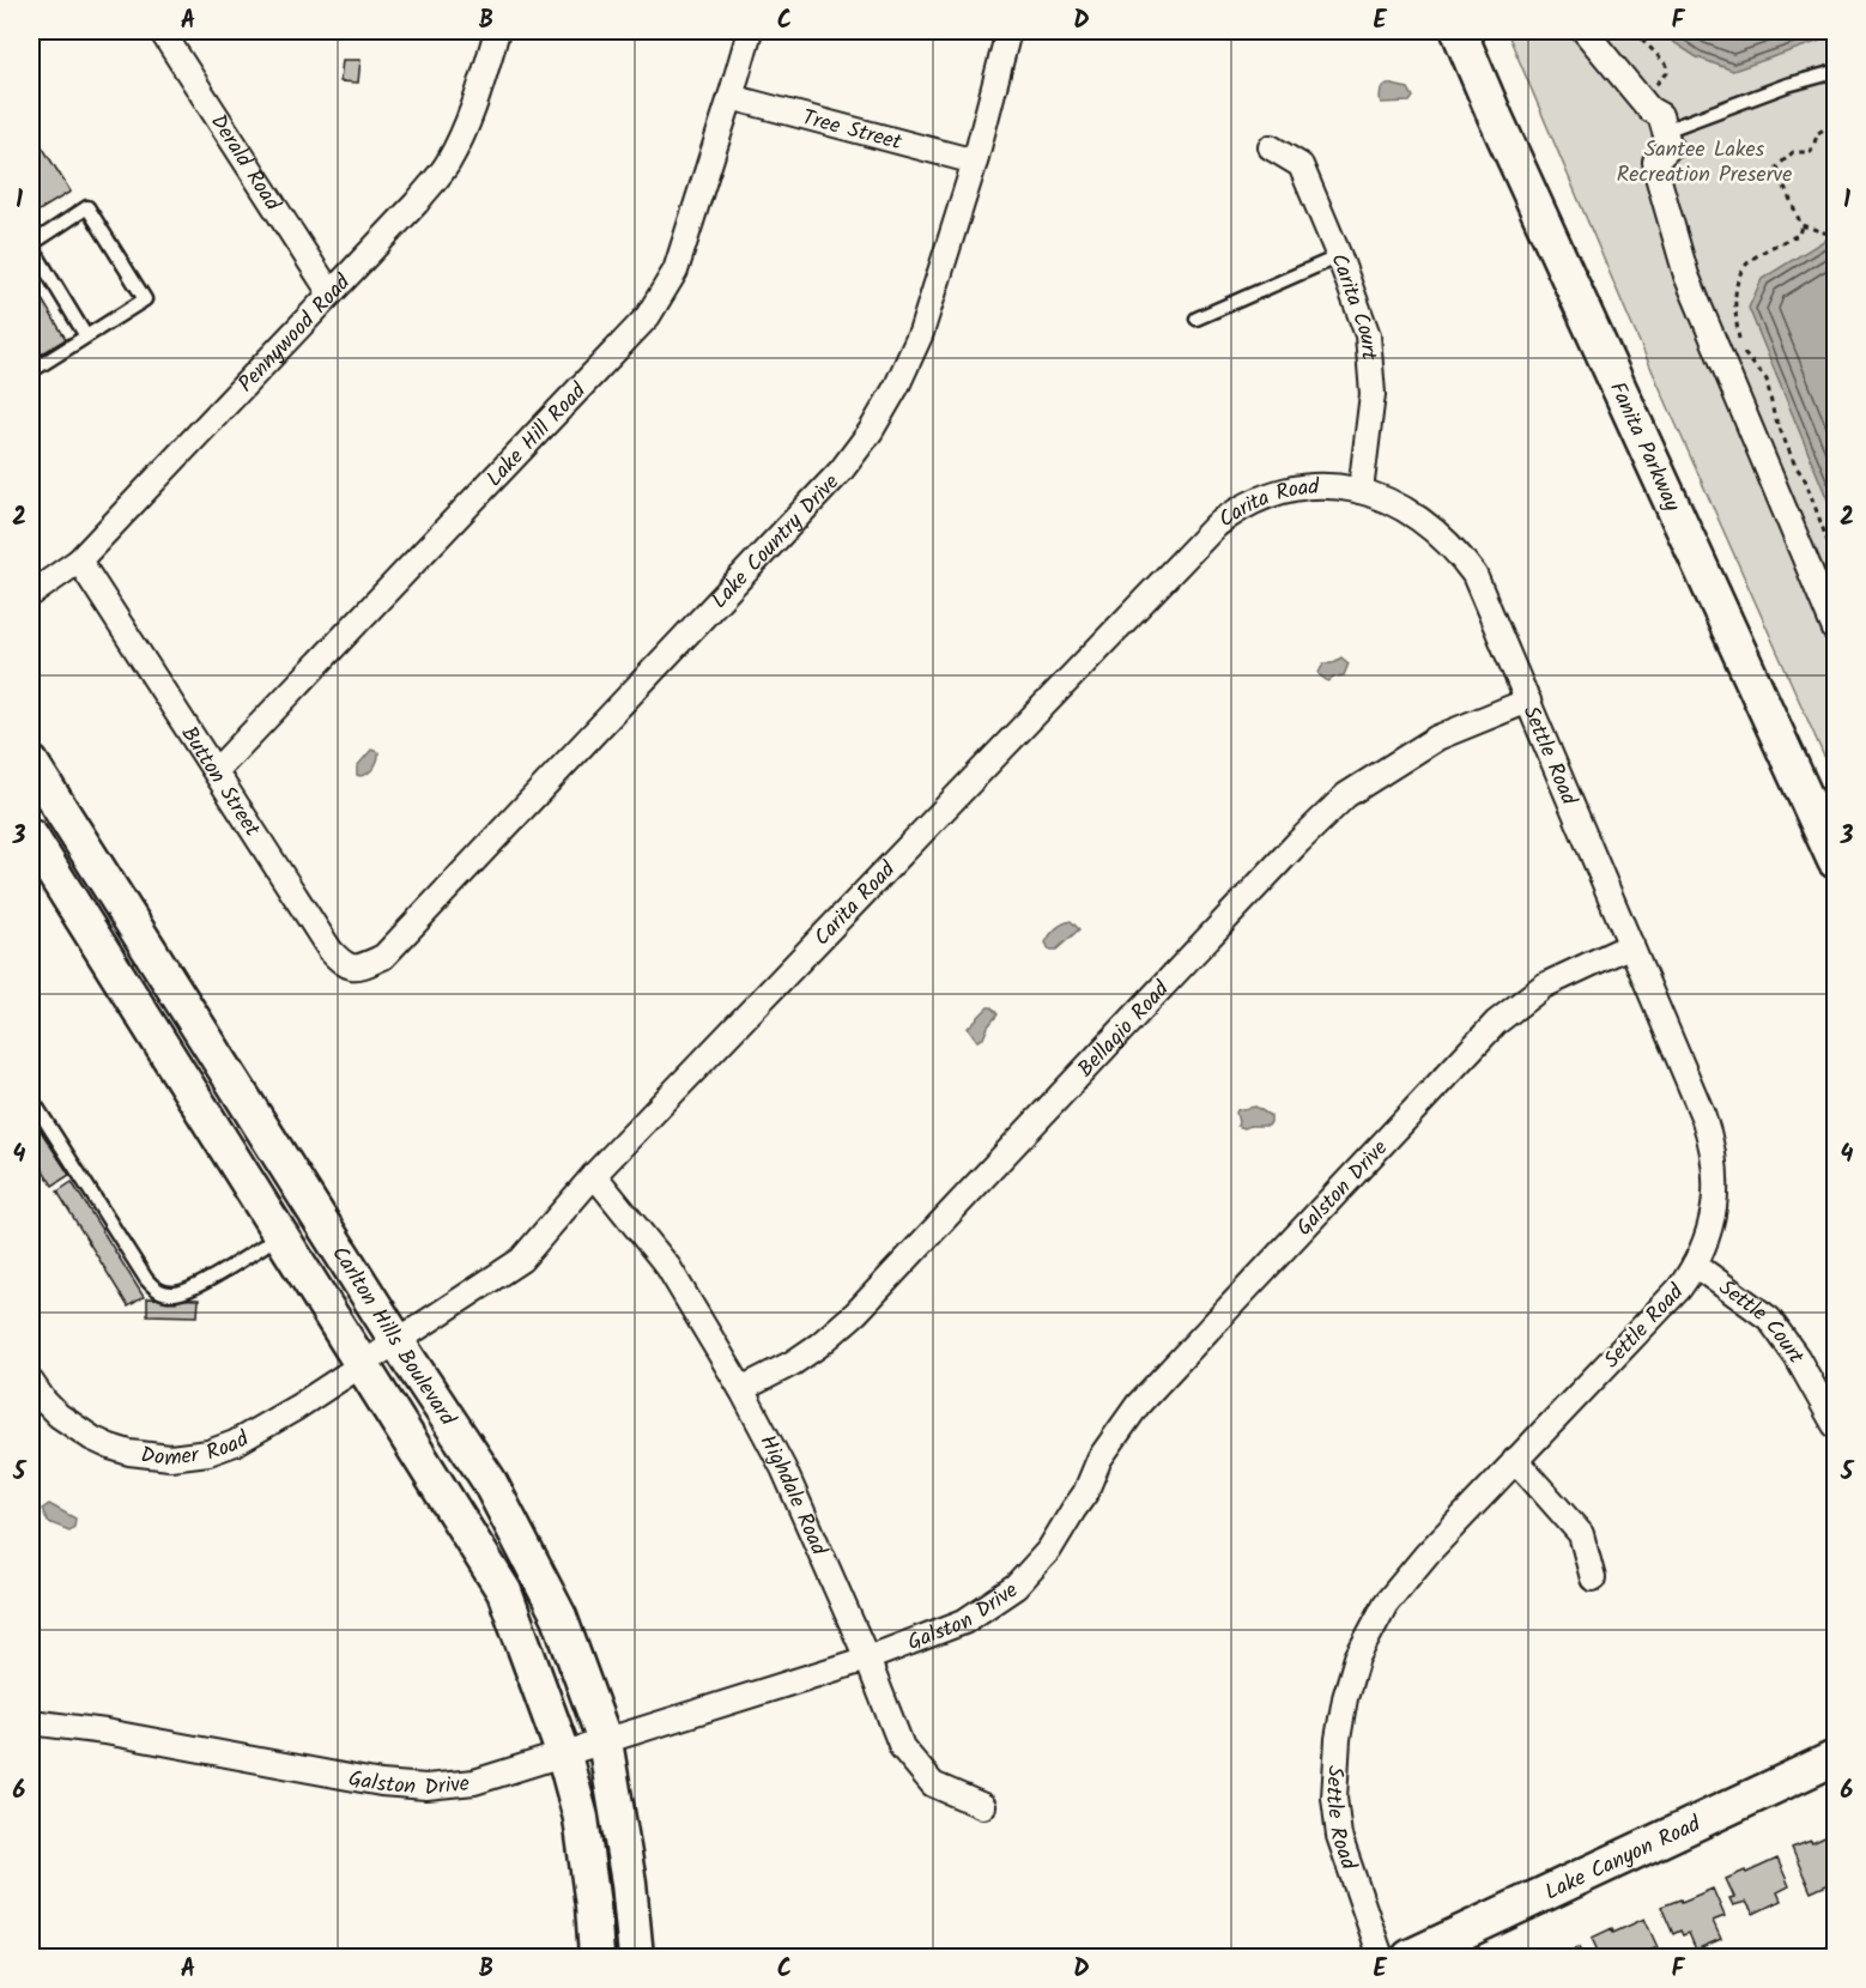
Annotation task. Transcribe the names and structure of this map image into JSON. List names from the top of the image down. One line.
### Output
{"streets":{"street":["Tree Street","Derald Road","Carita Court","Pennywood Road","Lake Hill Road","Fanita Parkway","Carita Road","Lake Country Drive","Settle Road","Button Street","Bellagio Road","Galston Drive","Settle Court","Carlton Hills Boulevard","Domer Road","Highdale Road","Lake Canyon Road"]},"crossings":[["Tree Street","Lake Hill Road"],["Tree Street","Lake Country Drive"],["Derald Road","Pennywood Road"],["Carita Court","Carita Road"],["Carita Court","Settle Road"],["Pennywood Road","Button Street"],["Lake Hill Road","Button Street"],["Carita Road","Settle Road"],["Carita Road","Carlton Hills Boulevard"],["Carita Road","Domer Road"],["Carita Road","Highdale Road"],["Lake Country Drive","Button Street"],["Settle Road","Bellagio Road"],["Settle Road","Galston Drive"],["Settle Road","Settle Court"],["Bellagio Road","Highdale Road"],["Galston Drive","Carlton Hills Boulevard"],["Galston Drive","Highdale Road"],["Carlton Hills Boulevard","Domer Road"]],"parks":["Santee Lakes Recreation Preserve"],"grid":{"columns":["A","B","C","D","E","F"],"rows":["1","2","3","4","5","6"]}}
